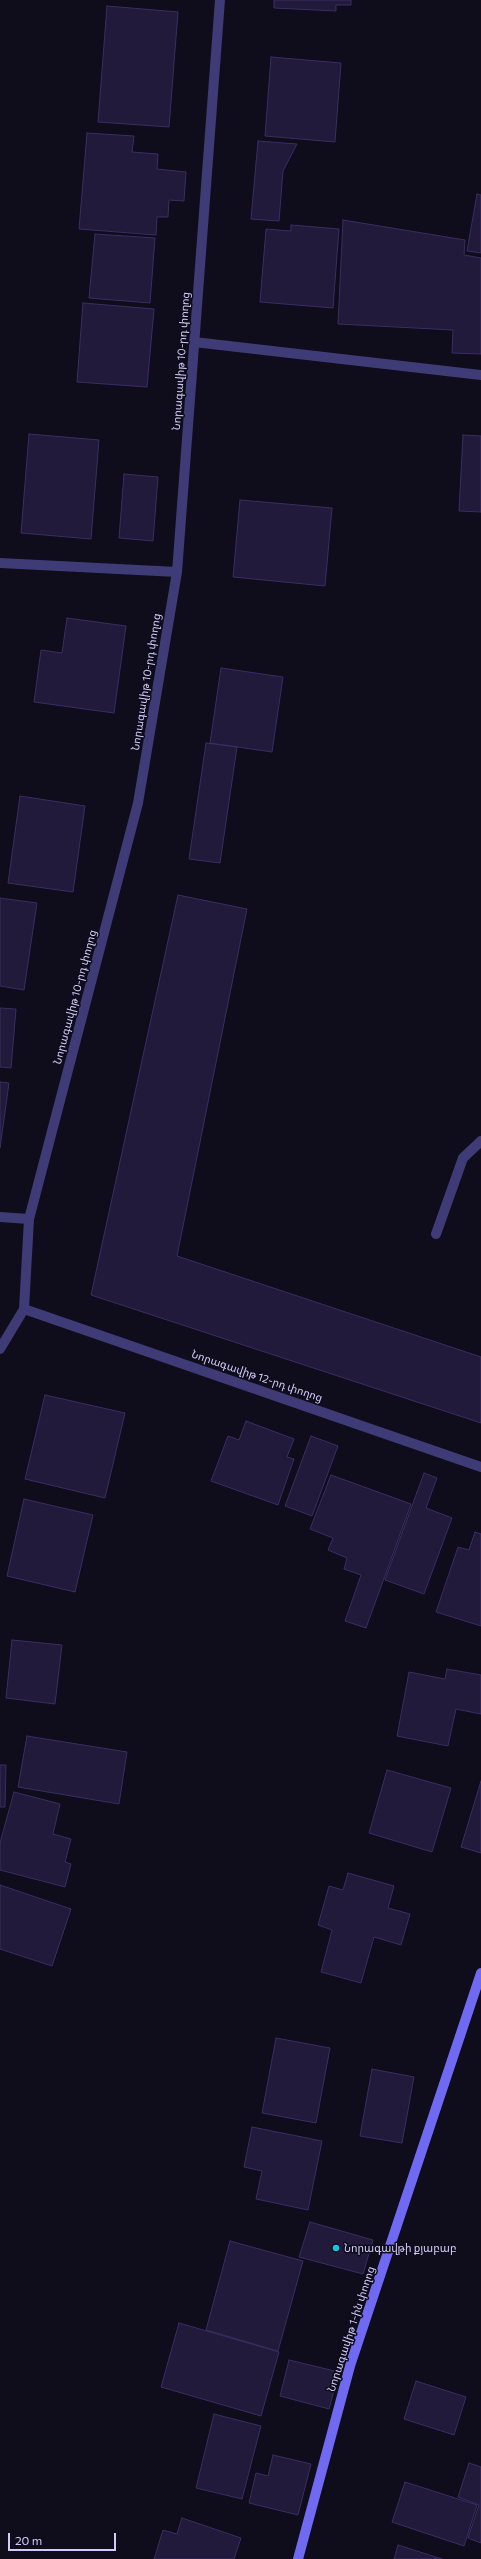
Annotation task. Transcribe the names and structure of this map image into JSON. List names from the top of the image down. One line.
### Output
{"streets":{"main road":["Նորագավիթ 1-ին փողոց"],"street":["Նորագավիթ 10-րդ փողոց","Նորագավիթ 12-րդ փողոց"]},"crossings":[["Նորագավիթ 10-րդ փողոց","Նորագավիթ 12-րդ փողոց"]],"places":["Նորագավթի քյաբաբ"],"scale_bar":"20 m"}
